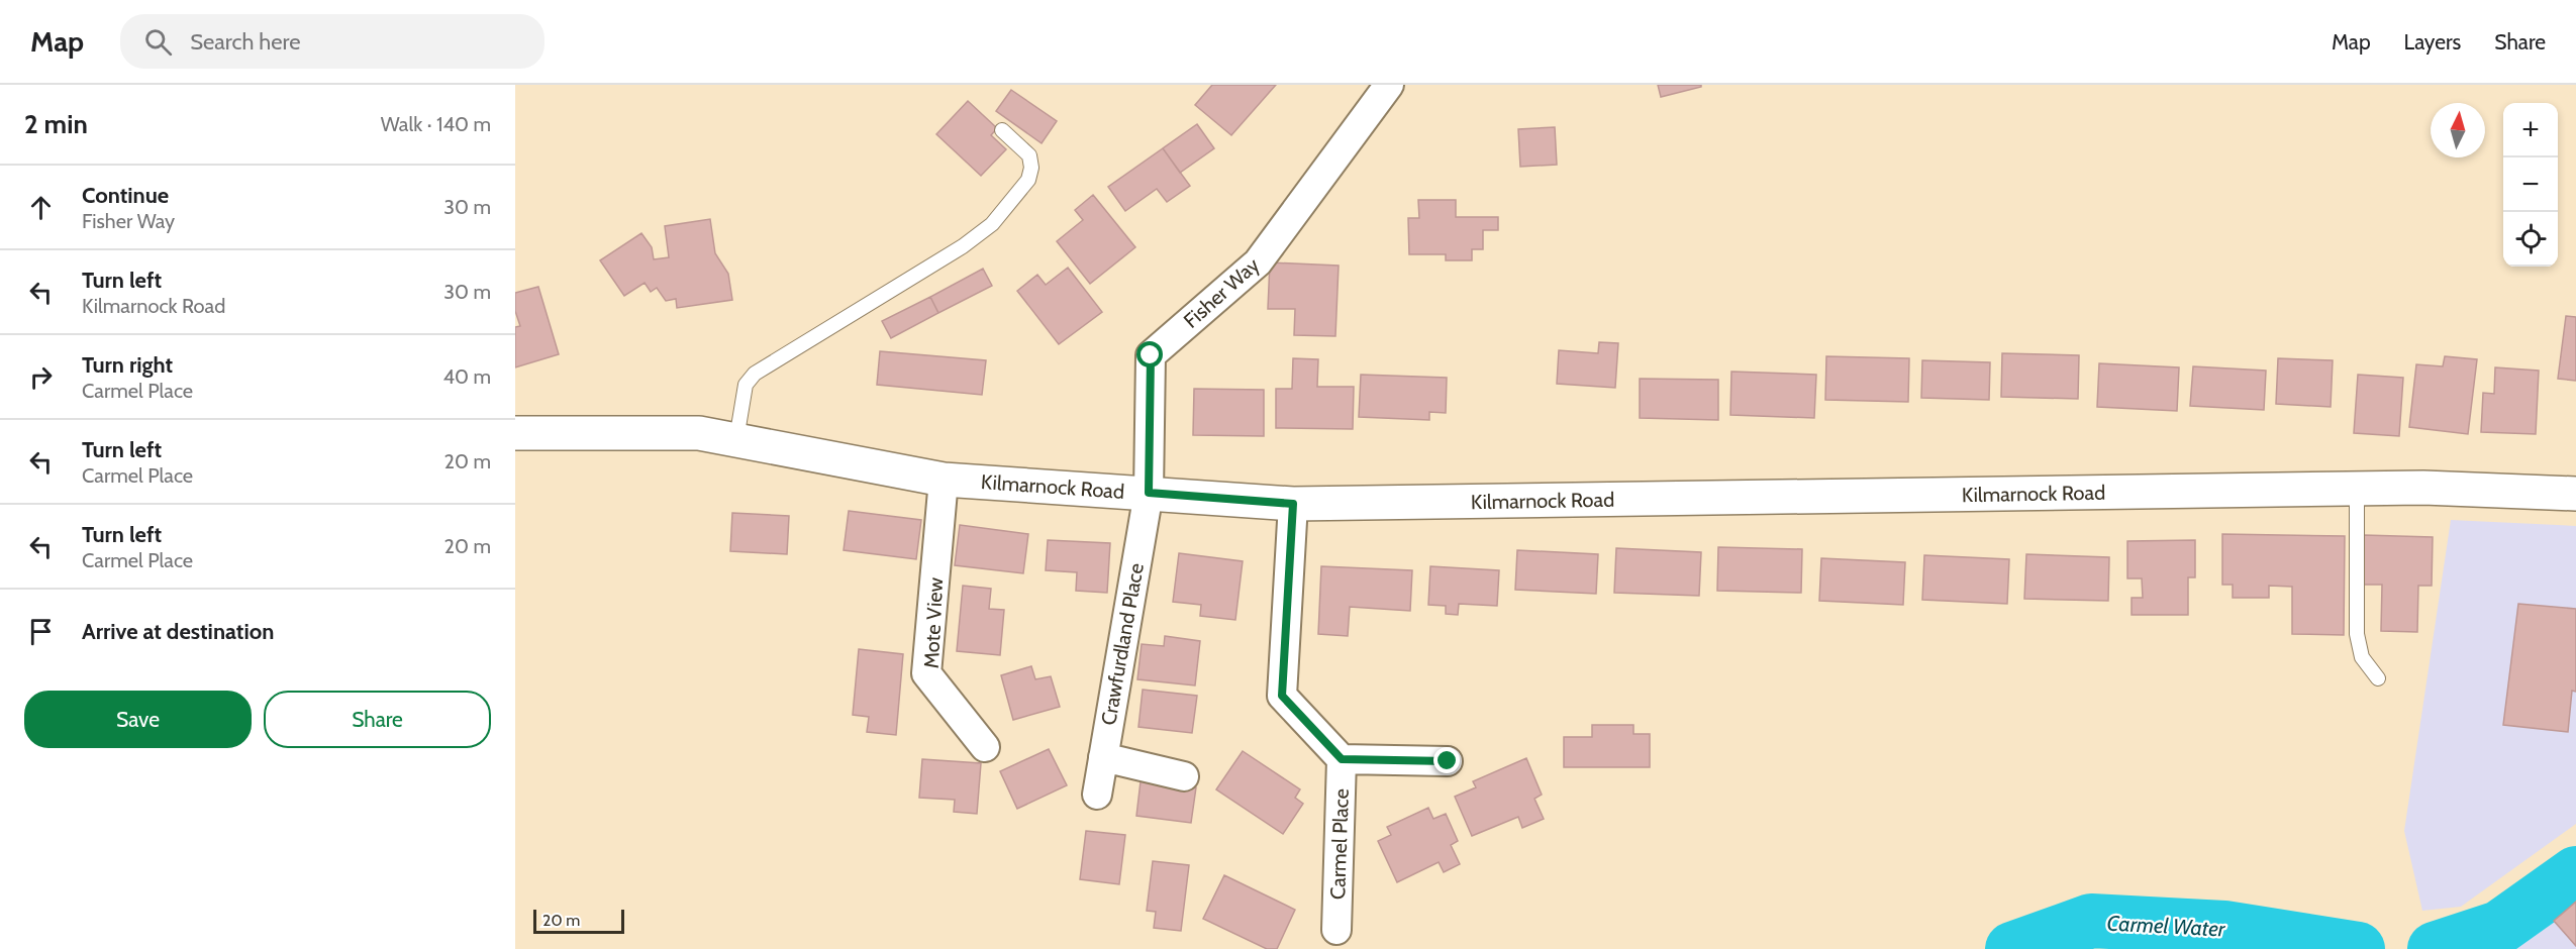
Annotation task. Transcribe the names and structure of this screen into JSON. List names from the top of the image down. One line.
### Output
{"streets":{"main road":["Kilmarnock Road"],"street":["Fisher Way","Mote View","Crawfurdland Place","Carmel Place"]},"crossings":[["Fisher Way","Kilmarnock Road"],["Fisher Way","Crawfurdland Place"],["Kilmarnock Road","Mote View"],["Kilmarnock Road","Crawfurdland Place"],["Kilmarnock Road","Carmel Place"]],"water":["Carmel Water"],"scale_bar":"20 m","north":"top","page":{"header":"Map","search":"Search here","nav":["Map","Layers","Share"],"heading":["2 min","Walk · 140 m"],"map_buttons":["+","−"],"list":[["Continue","Fisher Way","30 m"],["Turn left","Kilmarnock Road","30 m"],["Turn right","Carmel Place","40 m"],["Turn left","Carmel Place","20 m"],["Turn left","Carmel Place","20 m"],"Arrive at destination"],"buttons":["Save","Share"],"scale":"20 m"}}
